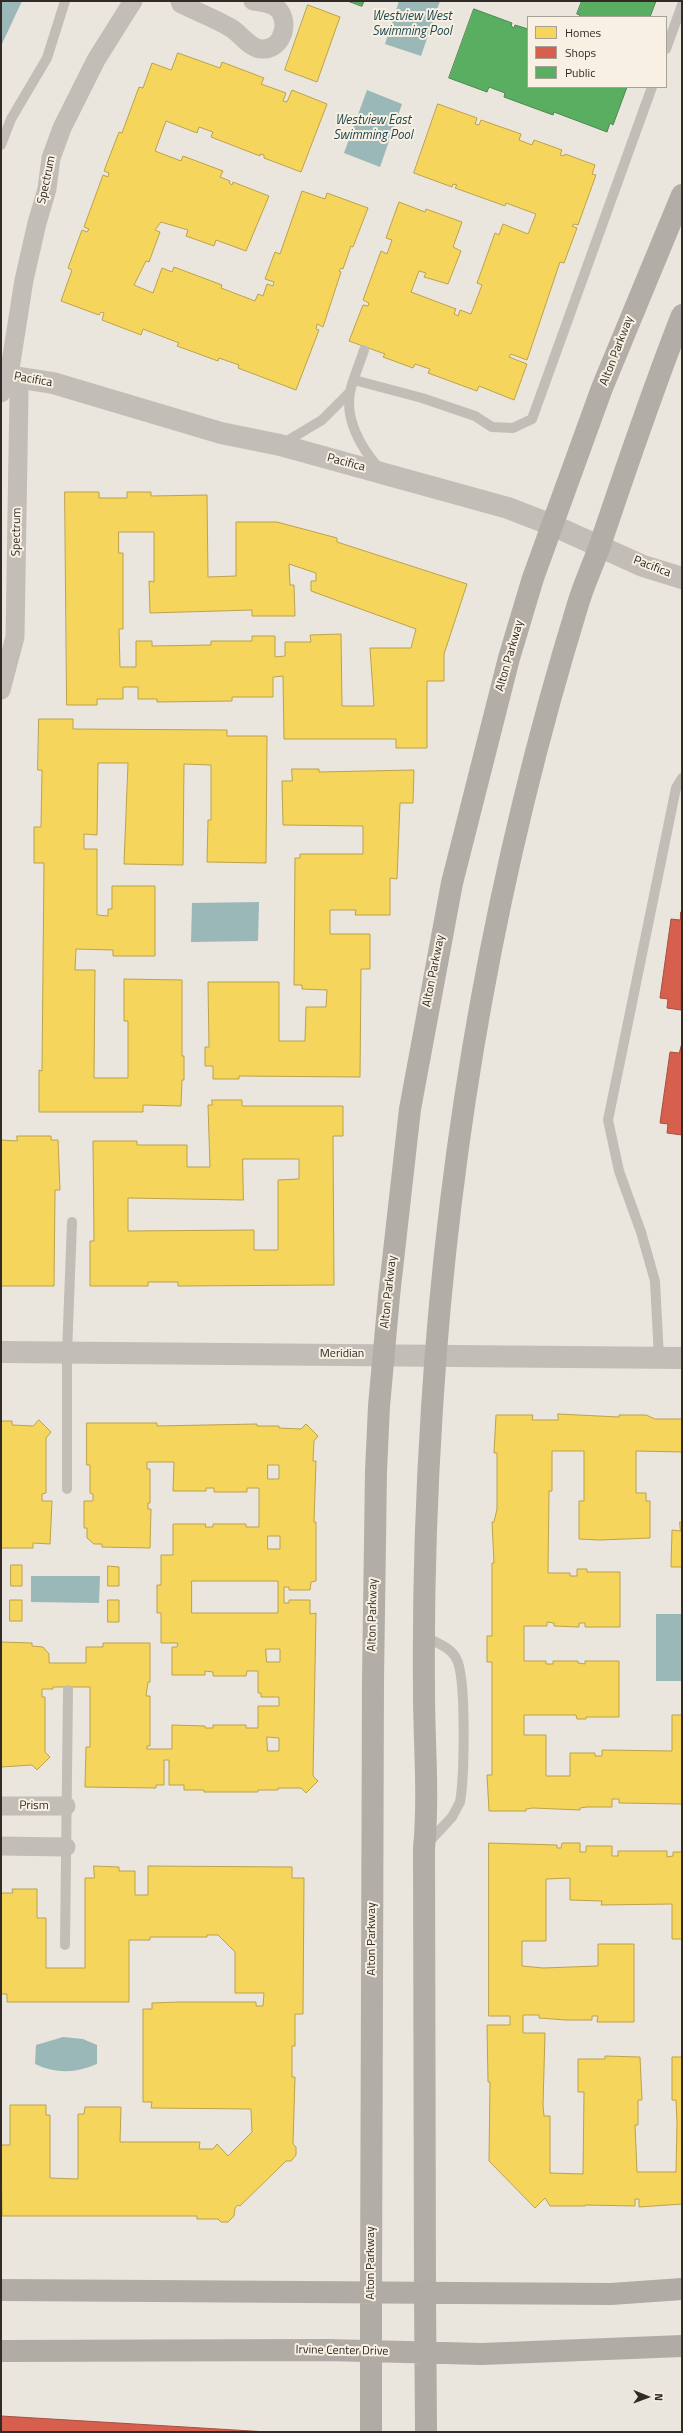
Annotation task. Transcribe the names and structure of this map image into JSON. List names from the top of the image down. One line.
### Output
{"streets":{"main road":["Alton Parkway","Irvine Center Drive"],"street":["Spectrum","Pacifica","Meridian","Prism"]},"crossings":[["Spectrum","Pacifica"],["Alton Parkway","Pacifica"],["Alton Parkway","Meridian"],["Alton Parkway","Irvine Center Drive"]],"water":["Westview West Swimming Pool","Westview East Swimming Pool"],"legend":["Homes","Shops","Public"],"north":"right"}
